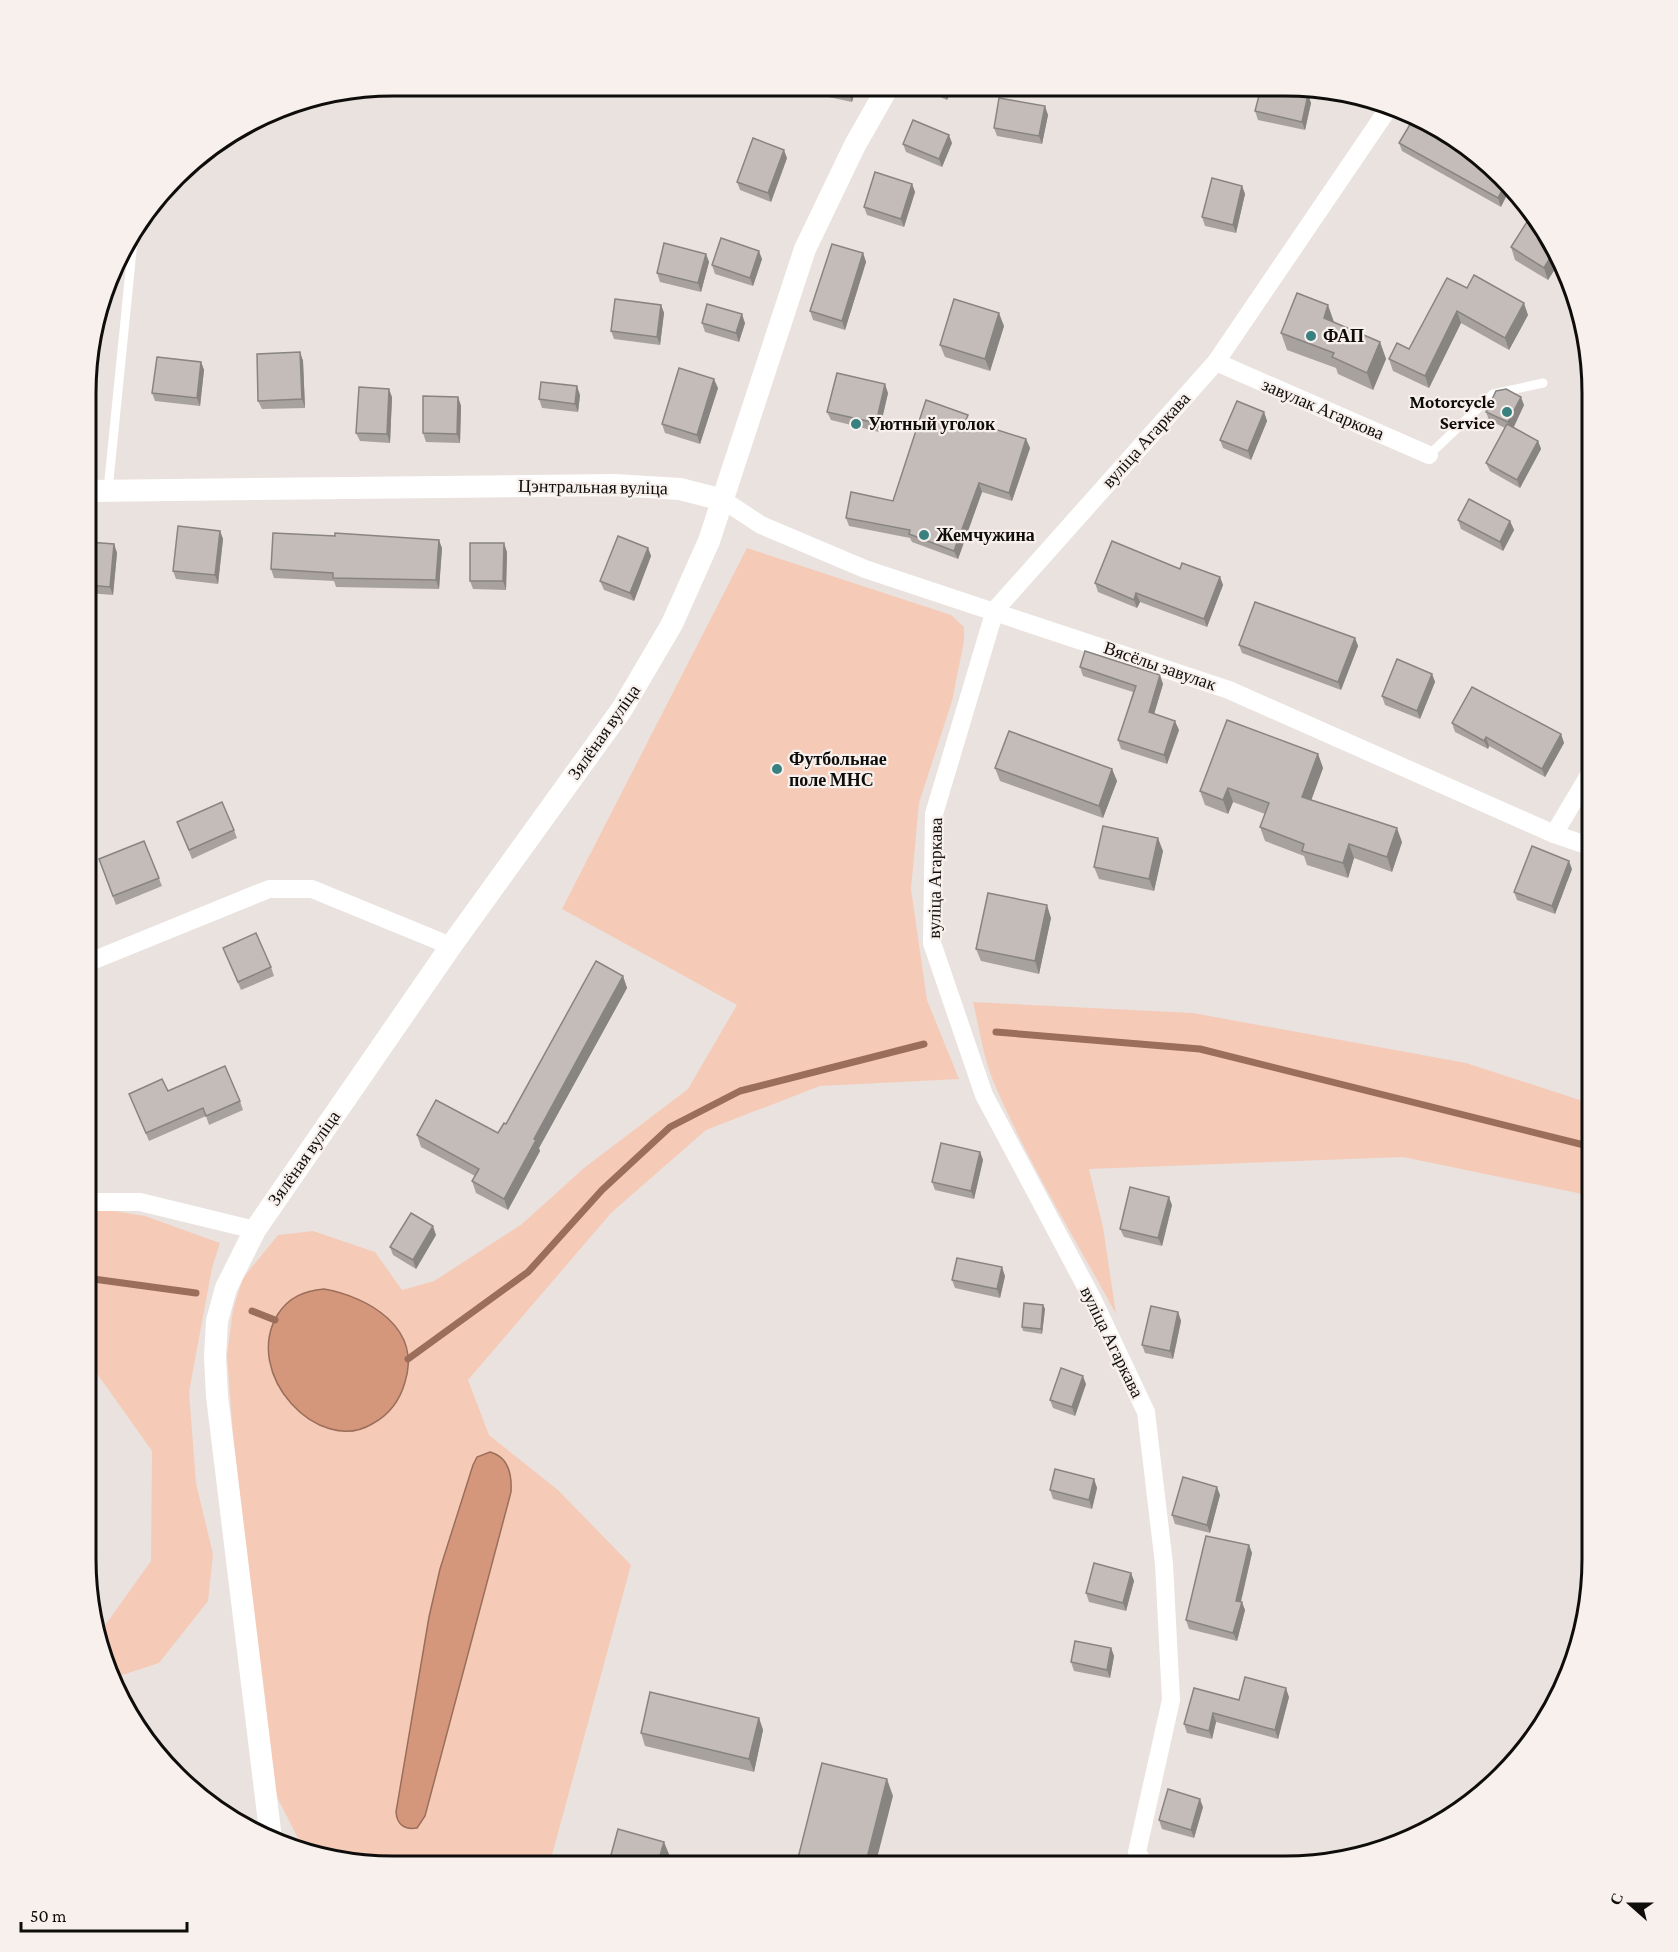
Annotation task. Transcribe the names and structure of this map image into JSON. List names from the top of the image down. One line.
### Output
{"streets":{"street":["завулак Агаркова","вуліца Агаркава","Цэнтральная вуліца","Вясёлы завулак","Зялёная вуліца"]},"crossings":[["завулак Агаркова","вуліца Агаркава"],["вуліца Агаркава","Вясёлы завулак"],["Цэнтральная вуліца","Вясёлы завулак"],["Цэнтральная вуліца","Зялёная вуліца"],["Вясёлы завулак","Зялёная вуліца"]],"places":["ФАП","Motorcycle Service","Уютный уголок","Жемчужина","Футбольнае поле МНС"],"scale_bar":"50 m","north":"left"}
